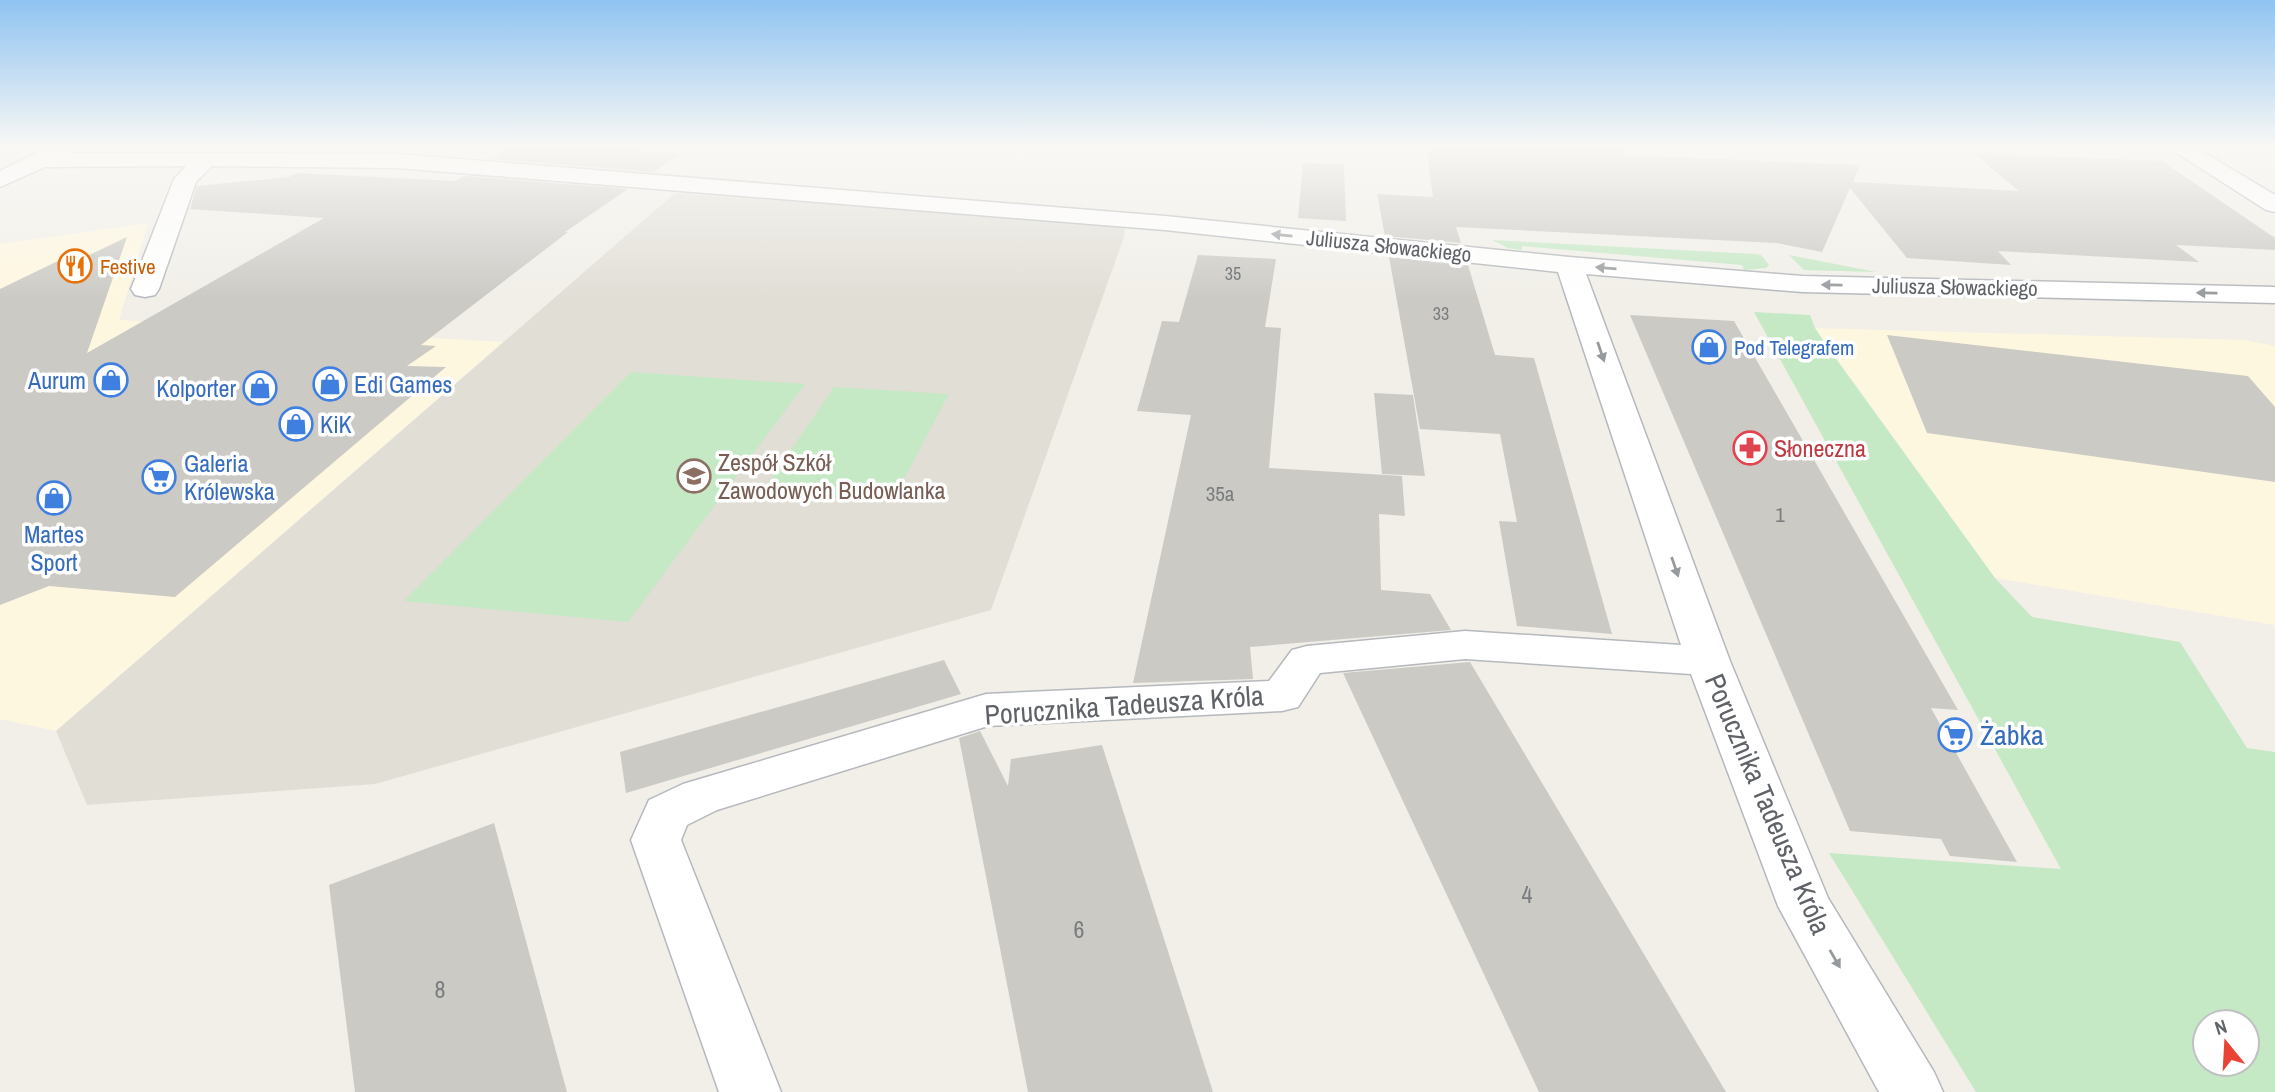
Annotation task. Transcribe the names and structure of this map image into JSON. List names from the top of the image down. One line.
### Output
{"streets":{"street":["Juliusza Słowackiego","Porucznika Tadeusza Króla"]},"crossings":[["Juliusza Słowackiego","Porucznika Tadeusza Króla"]],"one_way":["Juliusza Słowackiego","Porucznika Tadeusza Króla"],"places":{"restaurant":["Festive"],"shop":["Pod Telegrafem","Aurum","Edi Games","Kolporter","KiK","Martes Sport"],"pharmacy":["Słoneczna"],"school or university":["Zespół Szkół Zawodowych Budowlanka"],"supermarket":["Galeria Królewska","Żabka"]},"house_numbers":["35","33","35a","1","4","6","8"],"north":"top"}
